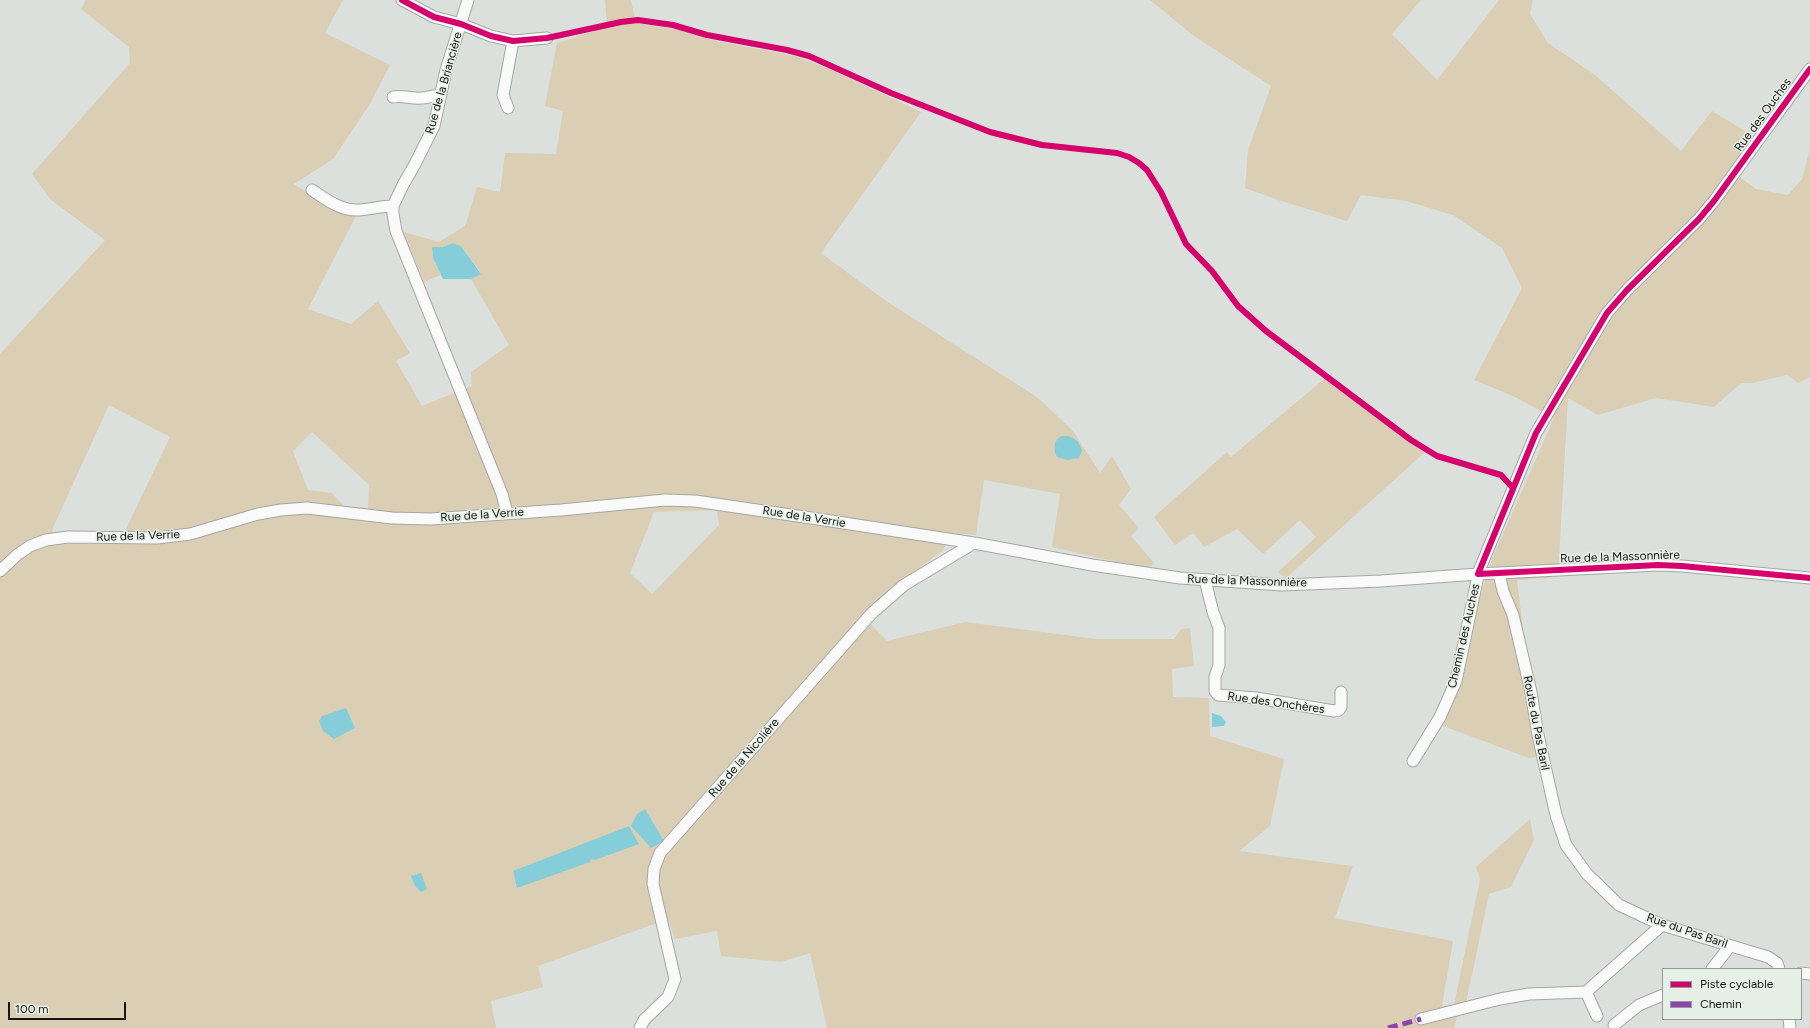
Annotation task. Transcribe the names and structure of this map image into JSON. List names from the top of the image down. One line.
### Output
{"streets":{"street":["Rue de la Briancière","Rue des Ouches","Rue de la Verrie","Rue de la Massonnière","Chemin des Auches","Rue des Onchères","Route du Pas Baril","Rue de la Nicolière","Rue du Pas Baril"]},"crossings":[["Rue des Ouches","Rue de la Massonnière"],["Rue des Ouches","Chemin des Auches"],["Rue de la Verrie","Rue de la Massonnière"],["Rue de la Verrie","Rue de la Nicolière"],["Rue de la Massonnière","Chemin des Auches"],["Rue de la Massonnière","Rue des Onchères"],["Rue de la Massonnière","Route du Pas Baril"],["Rue de la Massonnière","Rue de la Nicolière"],["Route du Pas Baril","Rue du Pas Baril"]],"legend":["Piste cyclable","Chemin"],"scale_bar":"100 m"}
